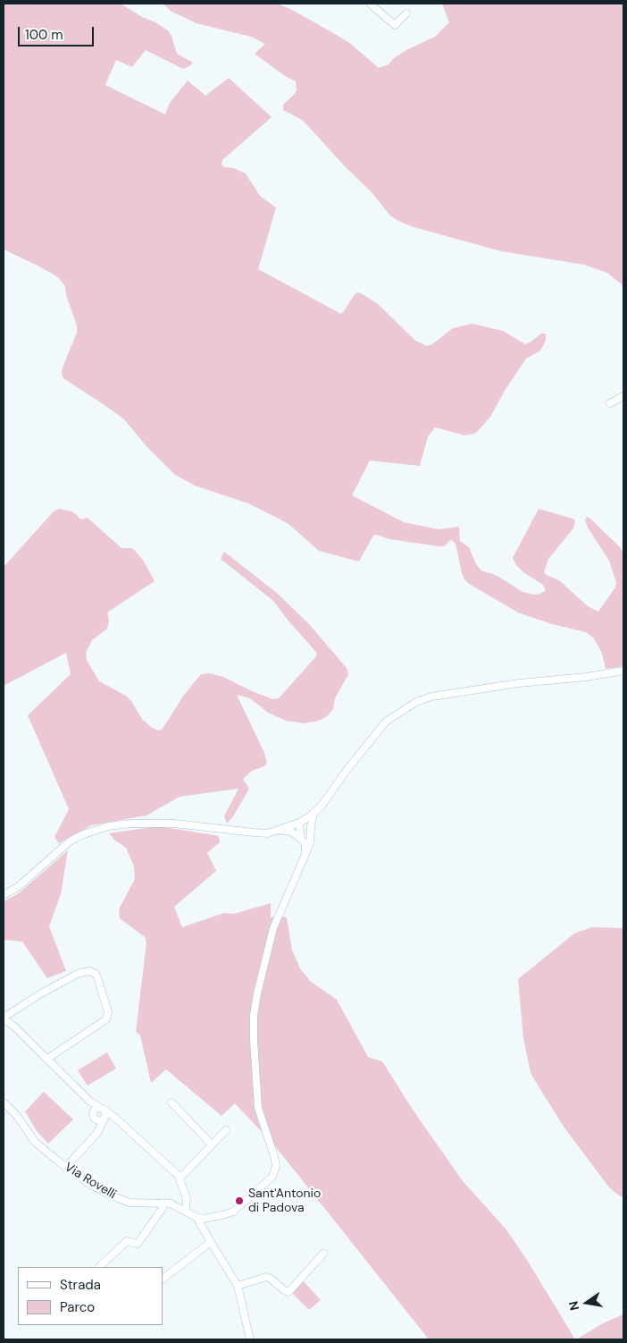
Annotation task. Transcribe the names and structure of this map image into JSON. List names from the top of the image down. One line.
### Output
{"streets":{"street":["Via Rovelli"]},"places":["Sant'Antonio di Padova"],"legend":["Strada","Parco"],"scale_bar":"100 m","north":"left"}
